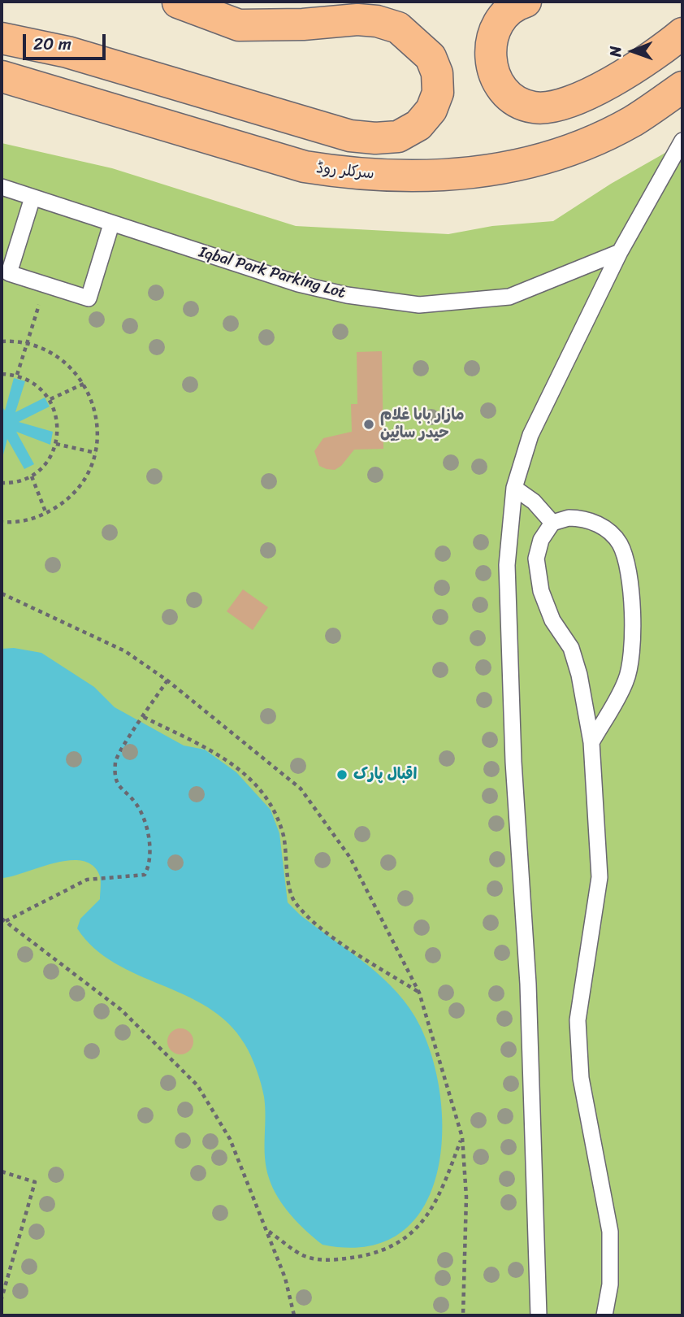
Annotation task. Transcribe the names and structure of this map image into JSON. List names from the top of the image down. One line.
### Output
{"streets":{"main road":["سرکلر روڈ"],"lane":["Iqbal Park Parking Lot"]},"places":["مازار بابا غلام حیدر سائِین","اقبال پارک"],"scale_bar":"20 m","north":"left"}
